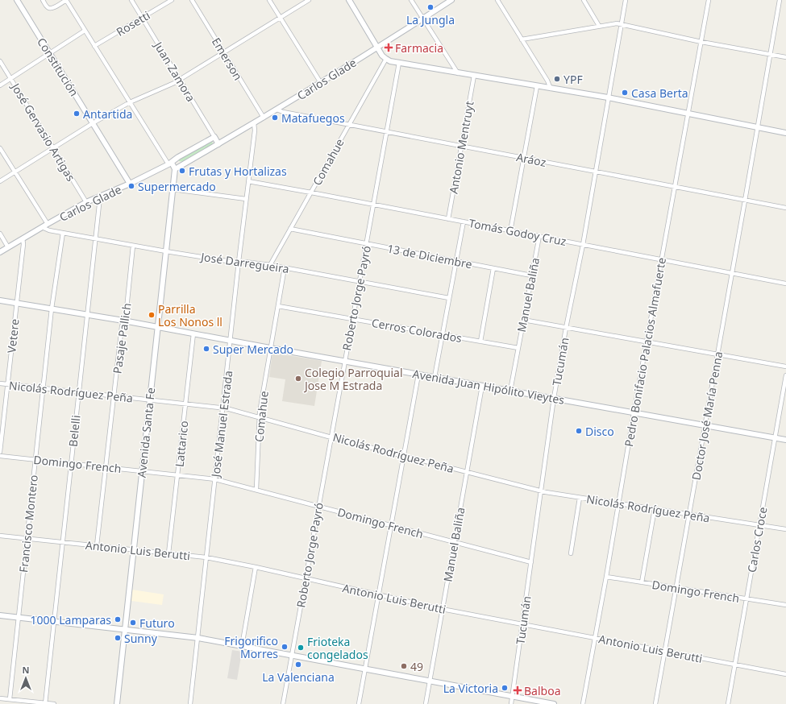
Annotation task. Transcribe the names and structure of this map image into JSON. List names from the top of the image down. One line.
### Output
{"streets":{"street":["Rosetti","Emerson","Constitución","Juan Zamora","Carlos Glade","José Gervasio Artigas","Antonio Mentruyt","Aráoz","Comahue","Tomás Godoy Cruz","13 de Diciembre","José Darregueira","Manuel Baliña","Roberto Jorge Payró","Cerros Colorados","Vetere","Pasaje Pallich","Pedro Bonifacio Palacios Almafuerte","Tucumán","Avenida Juan Hipólito Vieytes","Nicolás Rodríguez Peña","Doctor José María Penna","José Manuel Estrada","Belelli","Avenida Santa Fe","Lattarico","Domingo French","Francisco Montero","Carlos Croce","Antonio Luis Berutti"]},"crossings":[["Rosetti","Juan Zamora"],["Emerson","Carlos Glade"],["Constitución","Carlos Glade"],["Juan Zamora","Carlos Glade"],["Carlos Glade","José Gervasio Artigas"],["Carlos Glade","Aráoz"],["Carlos Glade","José Darregueira"],["Carlos Glade","Vetere"],["Carlos Glade","José Manuel Estrada"],["Carlos Glade","Belelli"],["Carlos Glade","Avenida Santa Fe"],["Antonio Mentruyt","Aráoz"],["Antonio Mentruyt","Tomás Godoy Cruz"],["Aráoz","Comahue"],["Aráoz","Roberto Jorge Payró"],["Aráoz","Pedro Bonifacio Palacios Almafuerte"],["Aráoz","Tucumán"],["Aráoz","Doctor José María Penna"],["Comahue","Tomás Godoy Cruz"],["Comahue","13 de Diciembre"],["Comahue","José Darregueira"],["Comahue","Cerros Colorados"],["Comahue","Avenida Juan Hipólito Vieytes"],["Comahue","Nicolás Rodríguez Peña"],["Comahue","Domingo French"],["Tomás Godoy Cruz","Manuel Baliña"],["Tomás Godoy Cruz","Roberto Jorge Payró"],["Tomás Godoy Cruz","Pedro Bonifacio Palacios Almafuerte"],["Tomás Godoy Cruz","Tucumán"],["Tomás Godoy Cruz","Doctor José María Penna"],["Tomás Godoy Cruz","José Manuel Estrada"],["13 de Diciembre","Manuel Baliña"],["13 de Diciembre","Roberto Jorge Payró"],["José Darregueira","Roberto Jorge Payró"],["José Darregueira","Pasaje Pallich"],["José Darregueira","José Manuel Estrada"],["José Darregueira","Belelli"],["José Darregueira","Avenida Santa Fe"],["José Darregueira","Francisco Montero"],["Manuel Baliña","Cerros Colorados"],["Manuel Baliña","Avenida Juan Hipólito Vieytes"],["Manuel Baliña","Nicolás Rodríguez Peña"],["Manuel Baliña","Domingo French"],["Manuel Baliña","Antonio Luis Berutti"],["Roberto Jorge Payró","Cerros Colorados"],["Roberto Jorge Payró","Avenida Juan Hipólito Vieytes"],["Roberto Jorge Payró","Nicolás Rodríguez Peña"],["Roberto Jorge Payró","Domingo French"],["Roberto Jorge Payró","Antonio Luis Berutti"],["Vetere","Avenida Juan Hipólito Vieytes"],["Vetere","Nicolás Rodríguez Peña"],["Pasaje Pallich","Avenida Juan Hipólito Vieytes"],["Pasaje Pallich","Nicolás Rodríguez Peña"],["Pasaje Pallich","Domingo French"],["Pasaje Pallich","Antonio Luis Berutti"],["Pedro Bonifacio Palacios Almafuerte","Avenida Juan Hipólito Vieytes"],["Pedro Bonifacio Palacios Almafuerte","Nicolás Rodríguez Peña"],["Pedro Bonifacio Palacios Almafuerte","Domingo French"],["Pedro Bonifacio Palacios Almafuerte","Antonio Luis Berutti"],["Tucumán","Avenida Juan Hipólito Vieytes"],["Tucumán","Nicolás Rodríguez Peña"],["Tucumán","Domingo French"],["Tucumán","Antonio Luis Berutti"],["Avenida Juan Hipólito Vieytes","Doctor José María Penna"],["Avenida Juan Hipólito Vieytes","José Manuel Estrada"],["Avenida Juan Hipólito Vieytes","Belelli"],["Avenida Juan Hipólito Vieytes","Avenida Santa Fe"],["Avenida Juan Hipólito Vieytes","Lattarico"],["Avenida Juan Hipólito Vieytes","Francisco Montero"],["Avenida Juan Hipólito Vieytes","Carlos Croce"],["Nicolás Rodríguez Peña","Doctor José María Penna"],["Nicolás Rodríguez Peña","José Manuel Estrada"],["Nicolás Rodríguez Peña","Belelli"],["Nicolás Rodríguez Peña","Avenida Santa Fe"],["Nicolás Rodríguez Peña","Lattarico"],["Nicolás Rodríguez Peña","Francisco Montero"],["Nicolás Rodríguez Peña","Carlos Croce"],["Doctor José María Penna","Domingo French"],["Doctor José María Penna","Antonio Luis Berutti"],["José Manuel Estrada","Domingo French"],["José Manuel Estrada","Antonio Luis Berutti"],["Belelli","Domingo French"],["Belelli","Antonio Luis Berutti"],["Avenida Santa Fe","Domingo French"],["Avenida Santa Fe","Antonio Luis Berutti"],["Lattarico","Domingo French"],["Lattarico","Antonio Luis Berutti"],["Domingo French","Francisco Montero"],["Domingo French","Carlos Croce"],["Francisco Montero","Antonio Luis Berutti"],["Carlos Croce","Antonio Luis Berutti"]],"places":{"other":["La Jungla","YPF","Casa Berta","Antartida","Matafuegos","Frutas y Hortalizas","Supermercado","Parrilla Los Nonos ll","Super Mercado","Colegio Parroquial Jose M Estrada","Disco","1000 Lamparas","Futuro","Sunny","Frigorifico Morres","Frioteka congelados","La Valenciana","49","La Victoria"],"health":["Farmacia","Balboa"]},"north":"top"}
